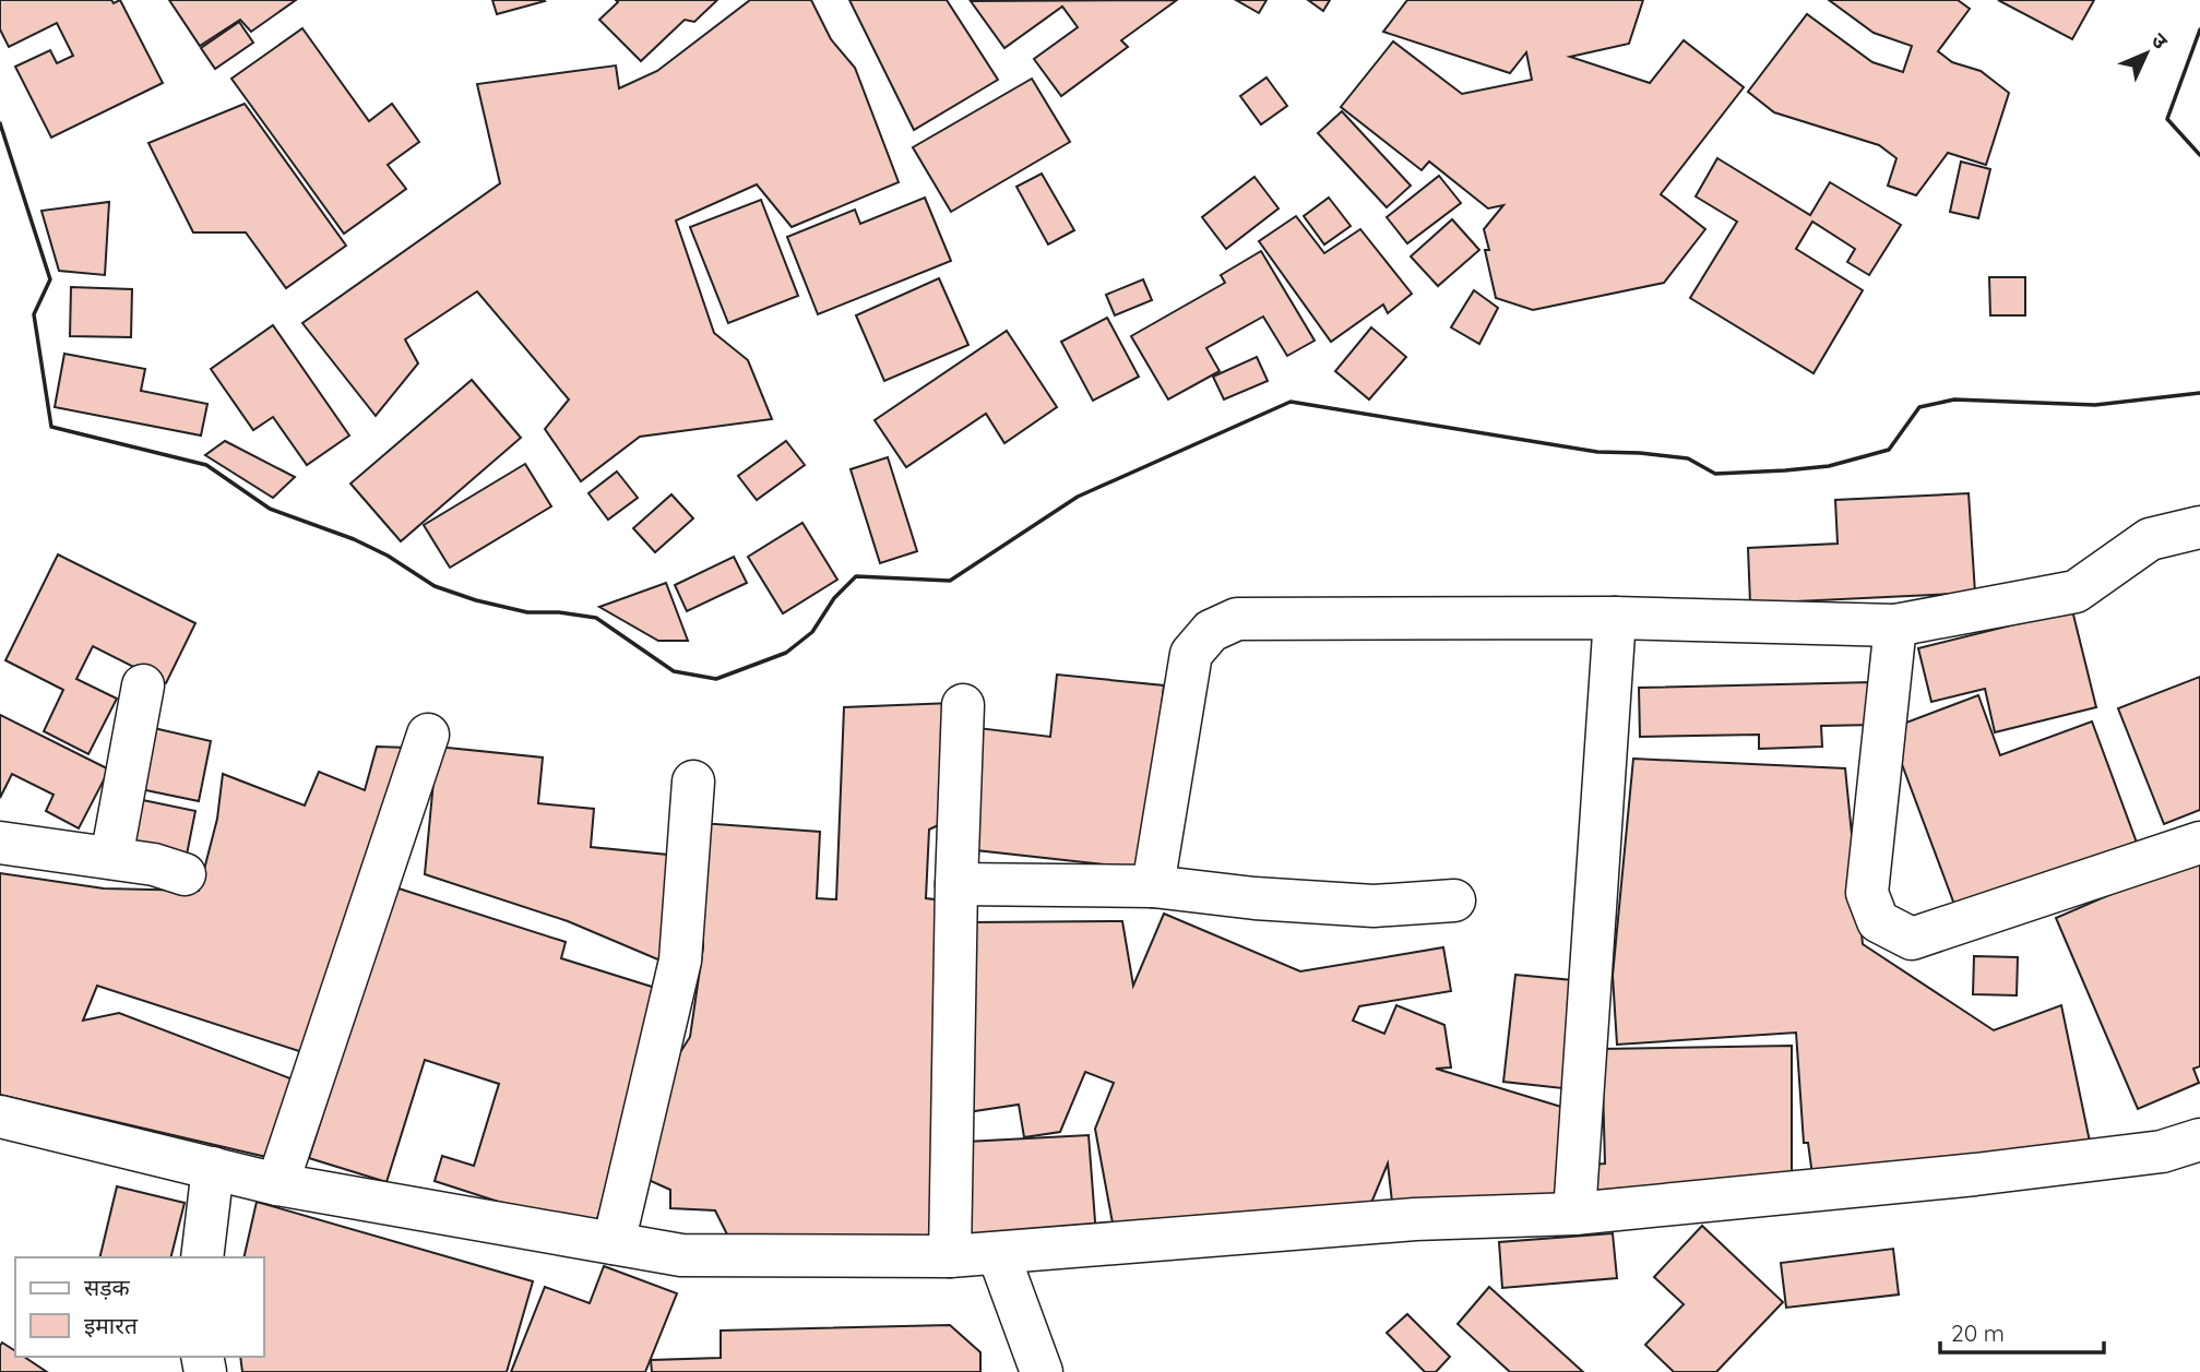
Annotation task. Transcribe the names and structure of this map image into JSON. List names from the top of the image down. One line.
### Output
{"legend":["सड़क","इमारत"],"scale_bar":"20 m","north":"top right"}
